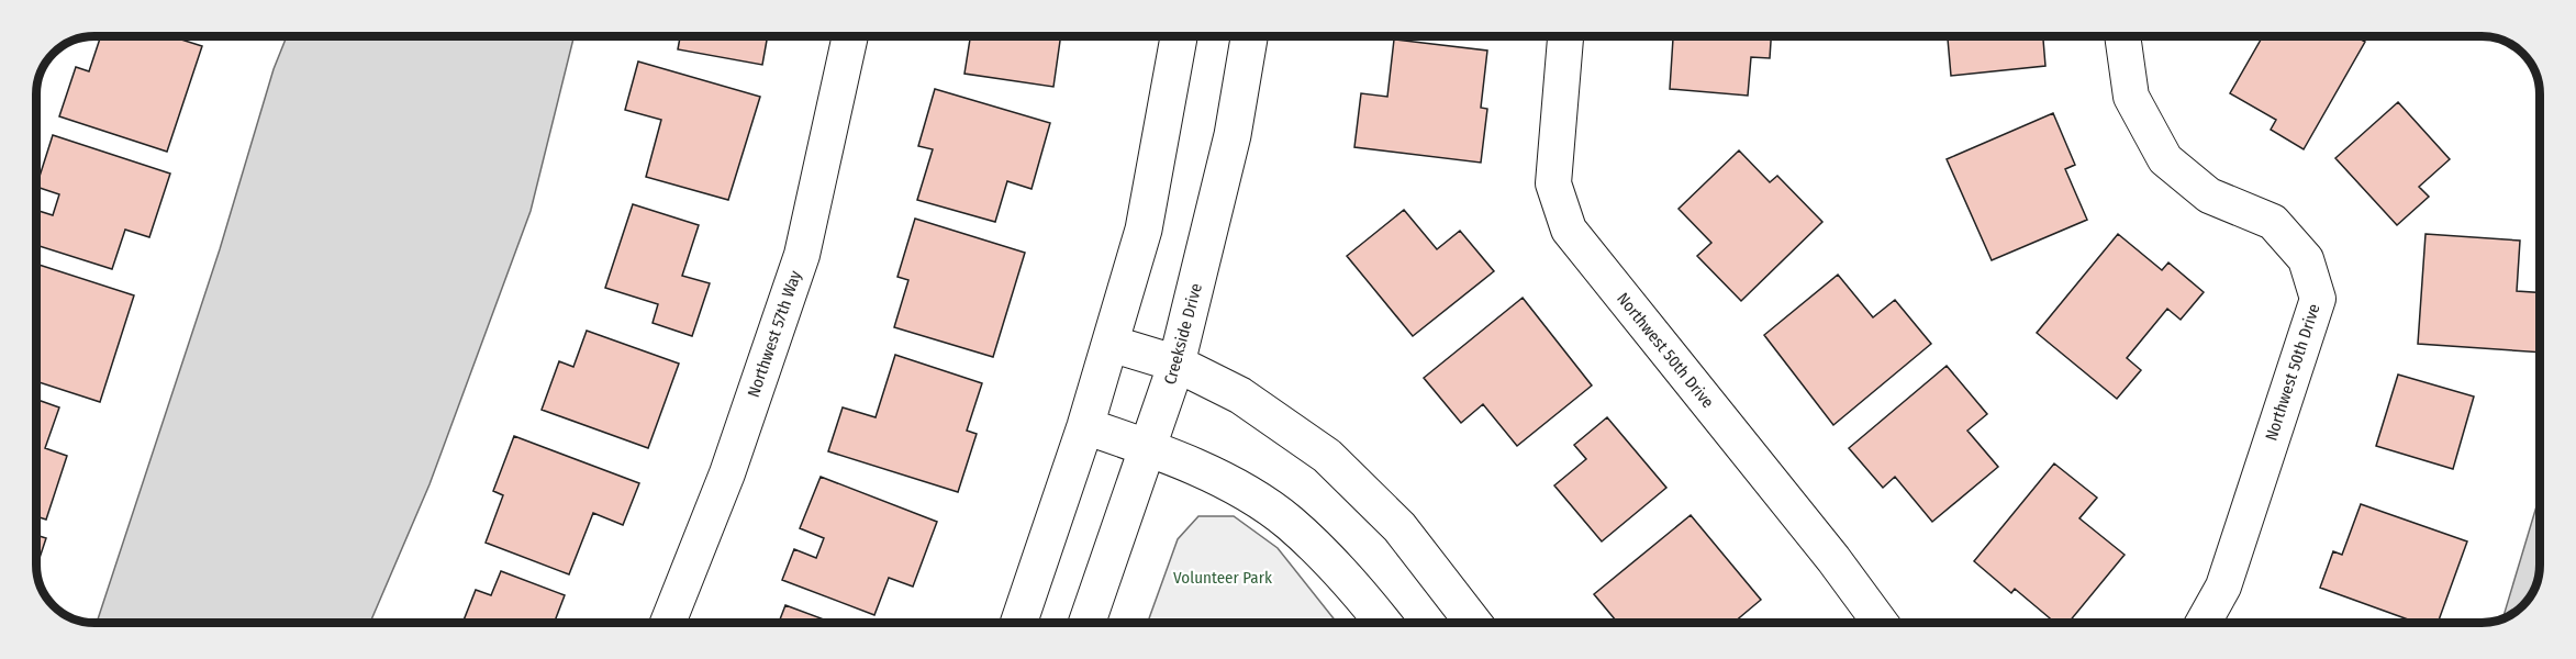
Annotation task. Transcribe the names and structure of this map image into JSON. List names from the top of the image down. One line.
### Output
{"streets":{"street":["Northwest 57th Way","Creekside Drive","Northwest 50th Drive"]},"parks":["Volunteer Park"]}
